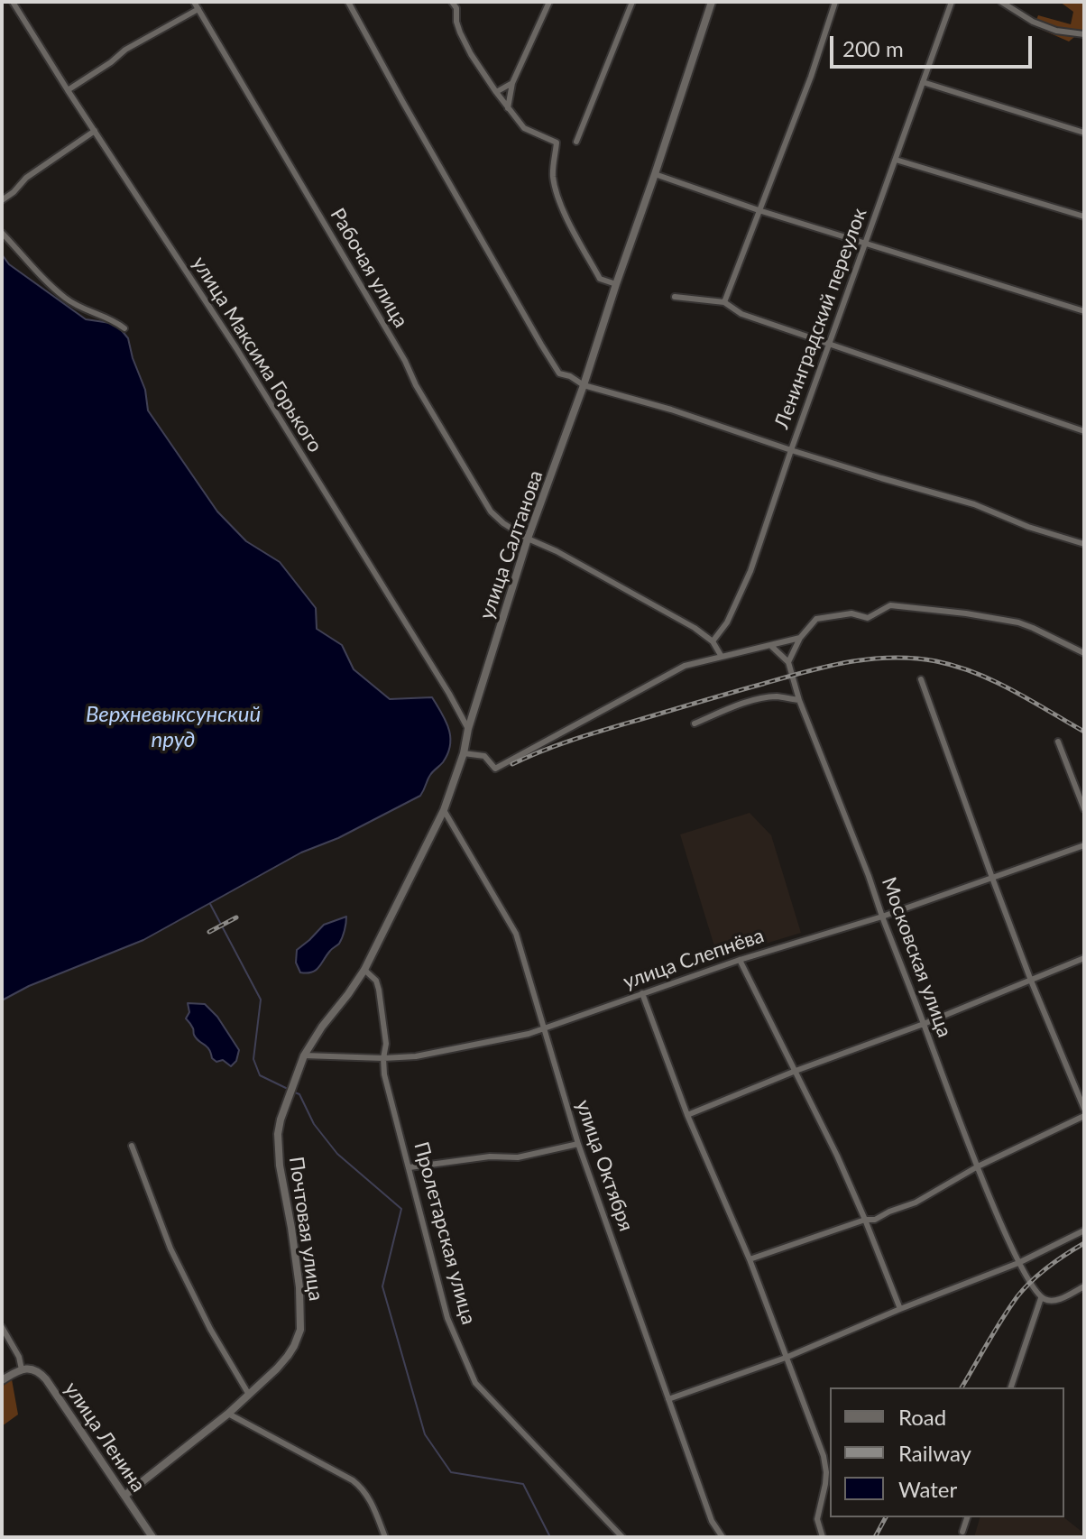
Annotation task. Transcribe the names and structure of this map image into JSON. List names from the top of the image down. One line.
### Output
{"streets":{"main road":["улица Салтанова","Почтовая улица","улица Ленина"],"street":["Рабочая улица","Ленинградский переулок","улица Максима Горького","Московская улица","улица Слепнёва","улица Октября","Пролетарская улица"]},"crossings":[["Рабочая улица","Ленинградский переулок"],["Рабочая улица","улица Салтанова"],["улица Максима Горького","улица Салтанова"],["улица Салтанова","улица Слепнёва"],["улица Салтанова","улица Октября"],["улица Салтанова","Почтовая улица"],["улица Салтанова","Пролетарская улица"],["Московская улица","улица Слепнёва"],["улица Слепнёва","улица Октября"],["улица Слепнёва","Пролетарская улица"],["Почтовая улица","улица Ленина"]],"water":["Верхневыксунский пруд"],"legend":["Road","Railway","Water"],"scale_bar":"200 m"}
